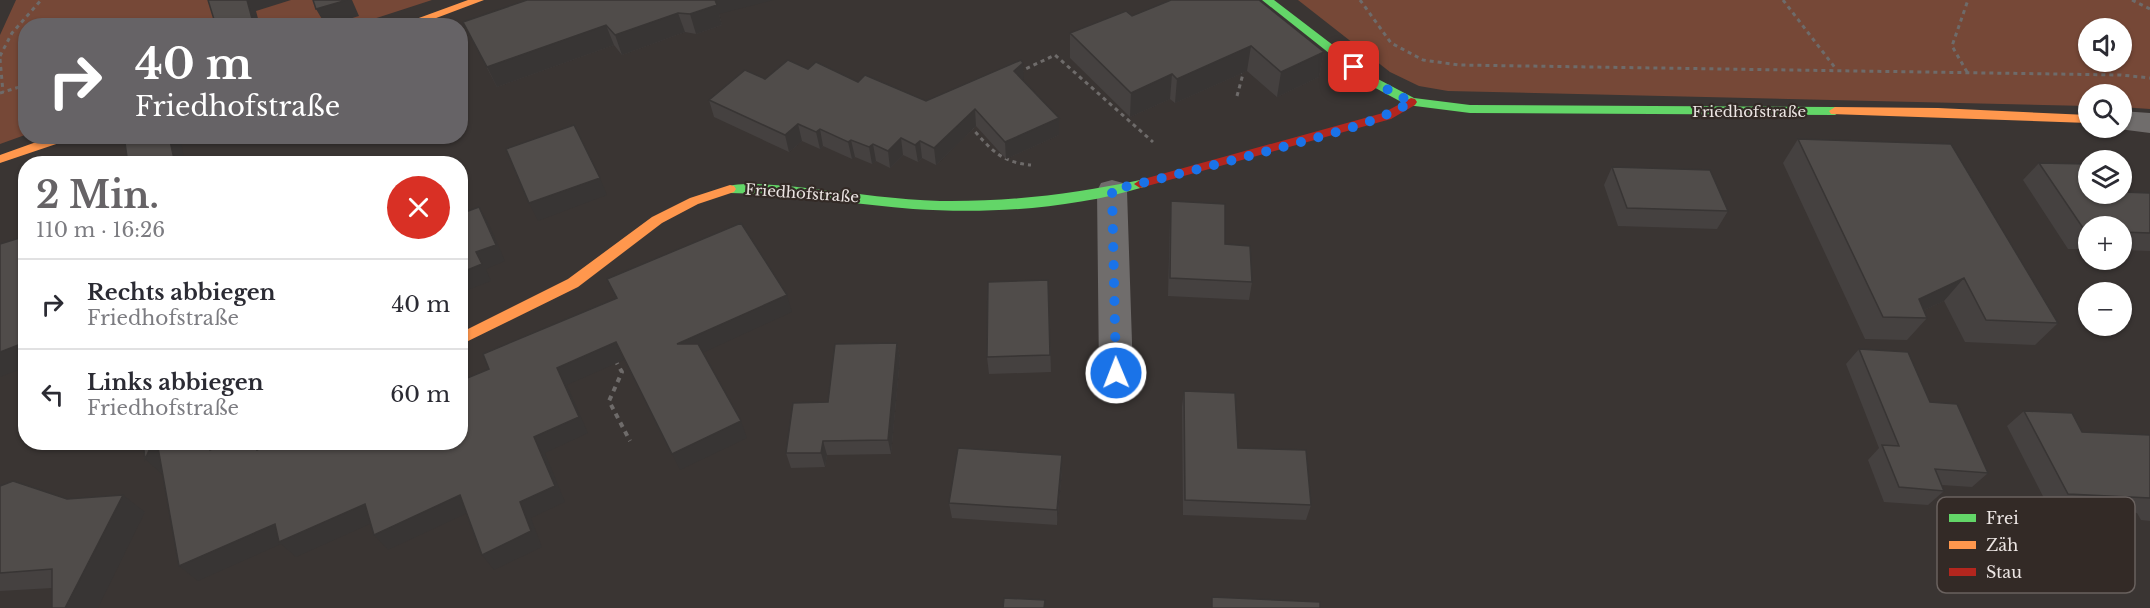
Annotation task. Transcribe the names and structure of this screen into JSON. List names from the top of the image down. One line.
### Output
{"streets":{"street":["Friedhofstraße"]},"legend":["Frei","Zäh","Stau"],"page":{"map_buttons":["+","−"],"turn":["40 m","Friedhofstraße"],"heading":["2 Min.","110 m · 16:26"],"list":[{"name":"Rechts abbiegen","note":"Friedhofstraße","value":"40 m"},{"name":"Links abbiegen","note":"Friedhofstraße","value":"60 m"}]}}
